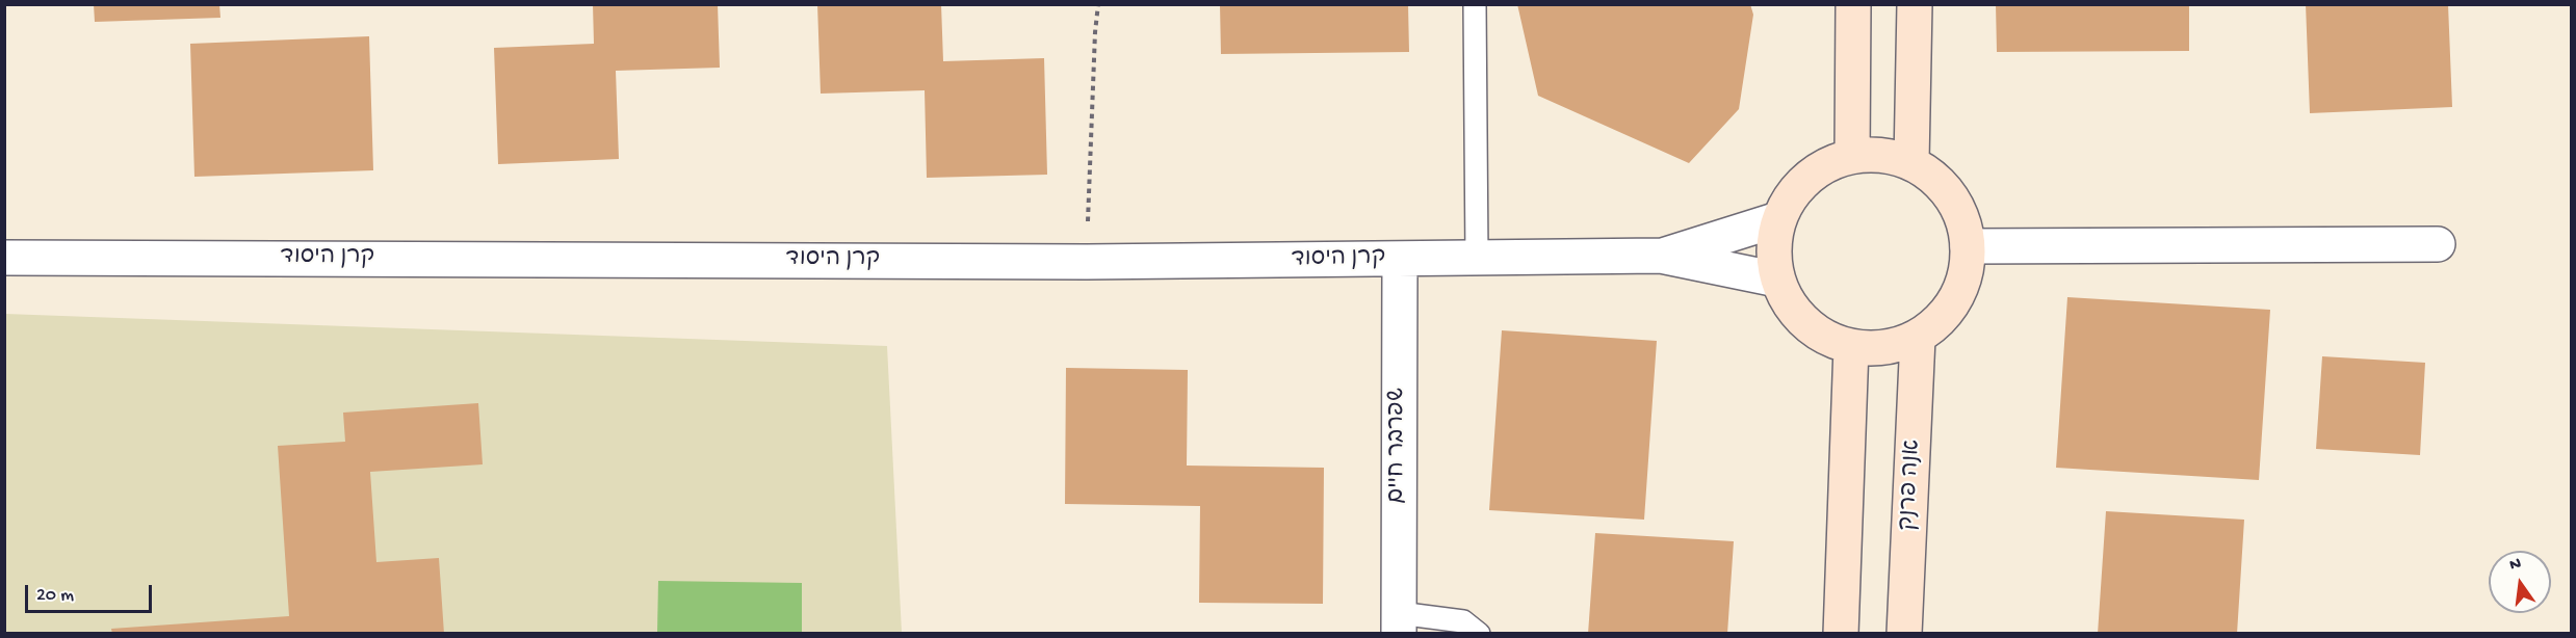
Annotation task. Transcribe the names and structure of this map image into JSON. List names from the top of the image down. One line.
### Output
{"streets":{"street":["קרן היסוד","שפרבר חיים","אנה פרנק"]},"crossings":[["קרן היסוד","שפרבר חיים"],["קרן היסוד","אנה פרנק"]],"scale_bar":"20 m","north":"top"}
